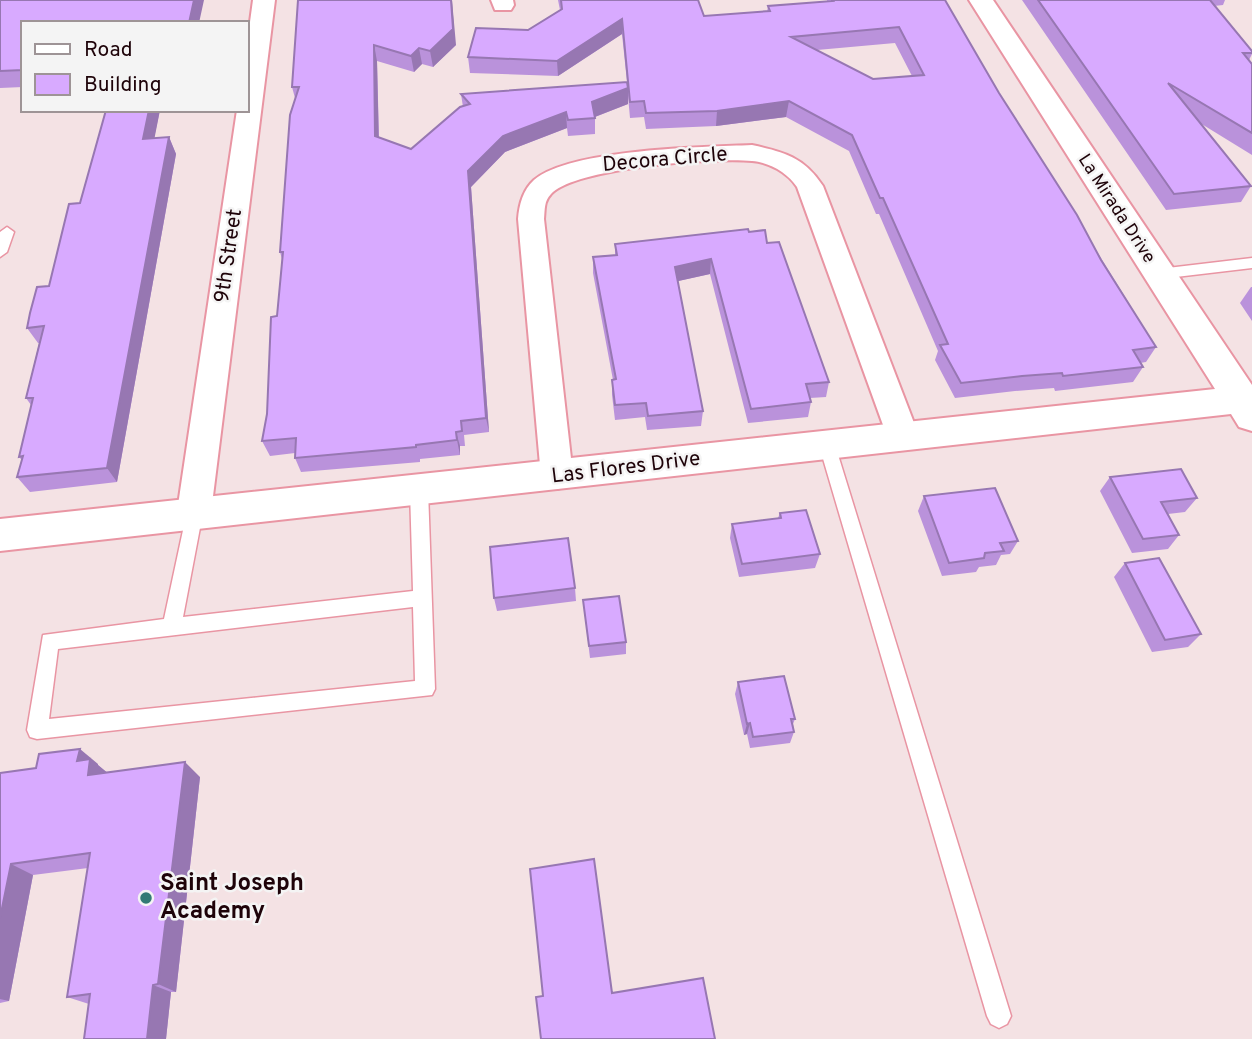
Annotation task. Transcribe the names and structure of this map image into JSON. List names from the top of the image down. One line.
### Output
{"streets":{"street":["Decora Circle","La Mirada Drive","9th Street","Las Flores Drive"]},"crossings":[["Decora Circle","Las Flores Drive"],["La Mirada Drive","Las Flores Drive"],["9th Street","Las Flores Drive"]],"places":["Saint Joseph Academy"],"legend":["Road","Building"]}
